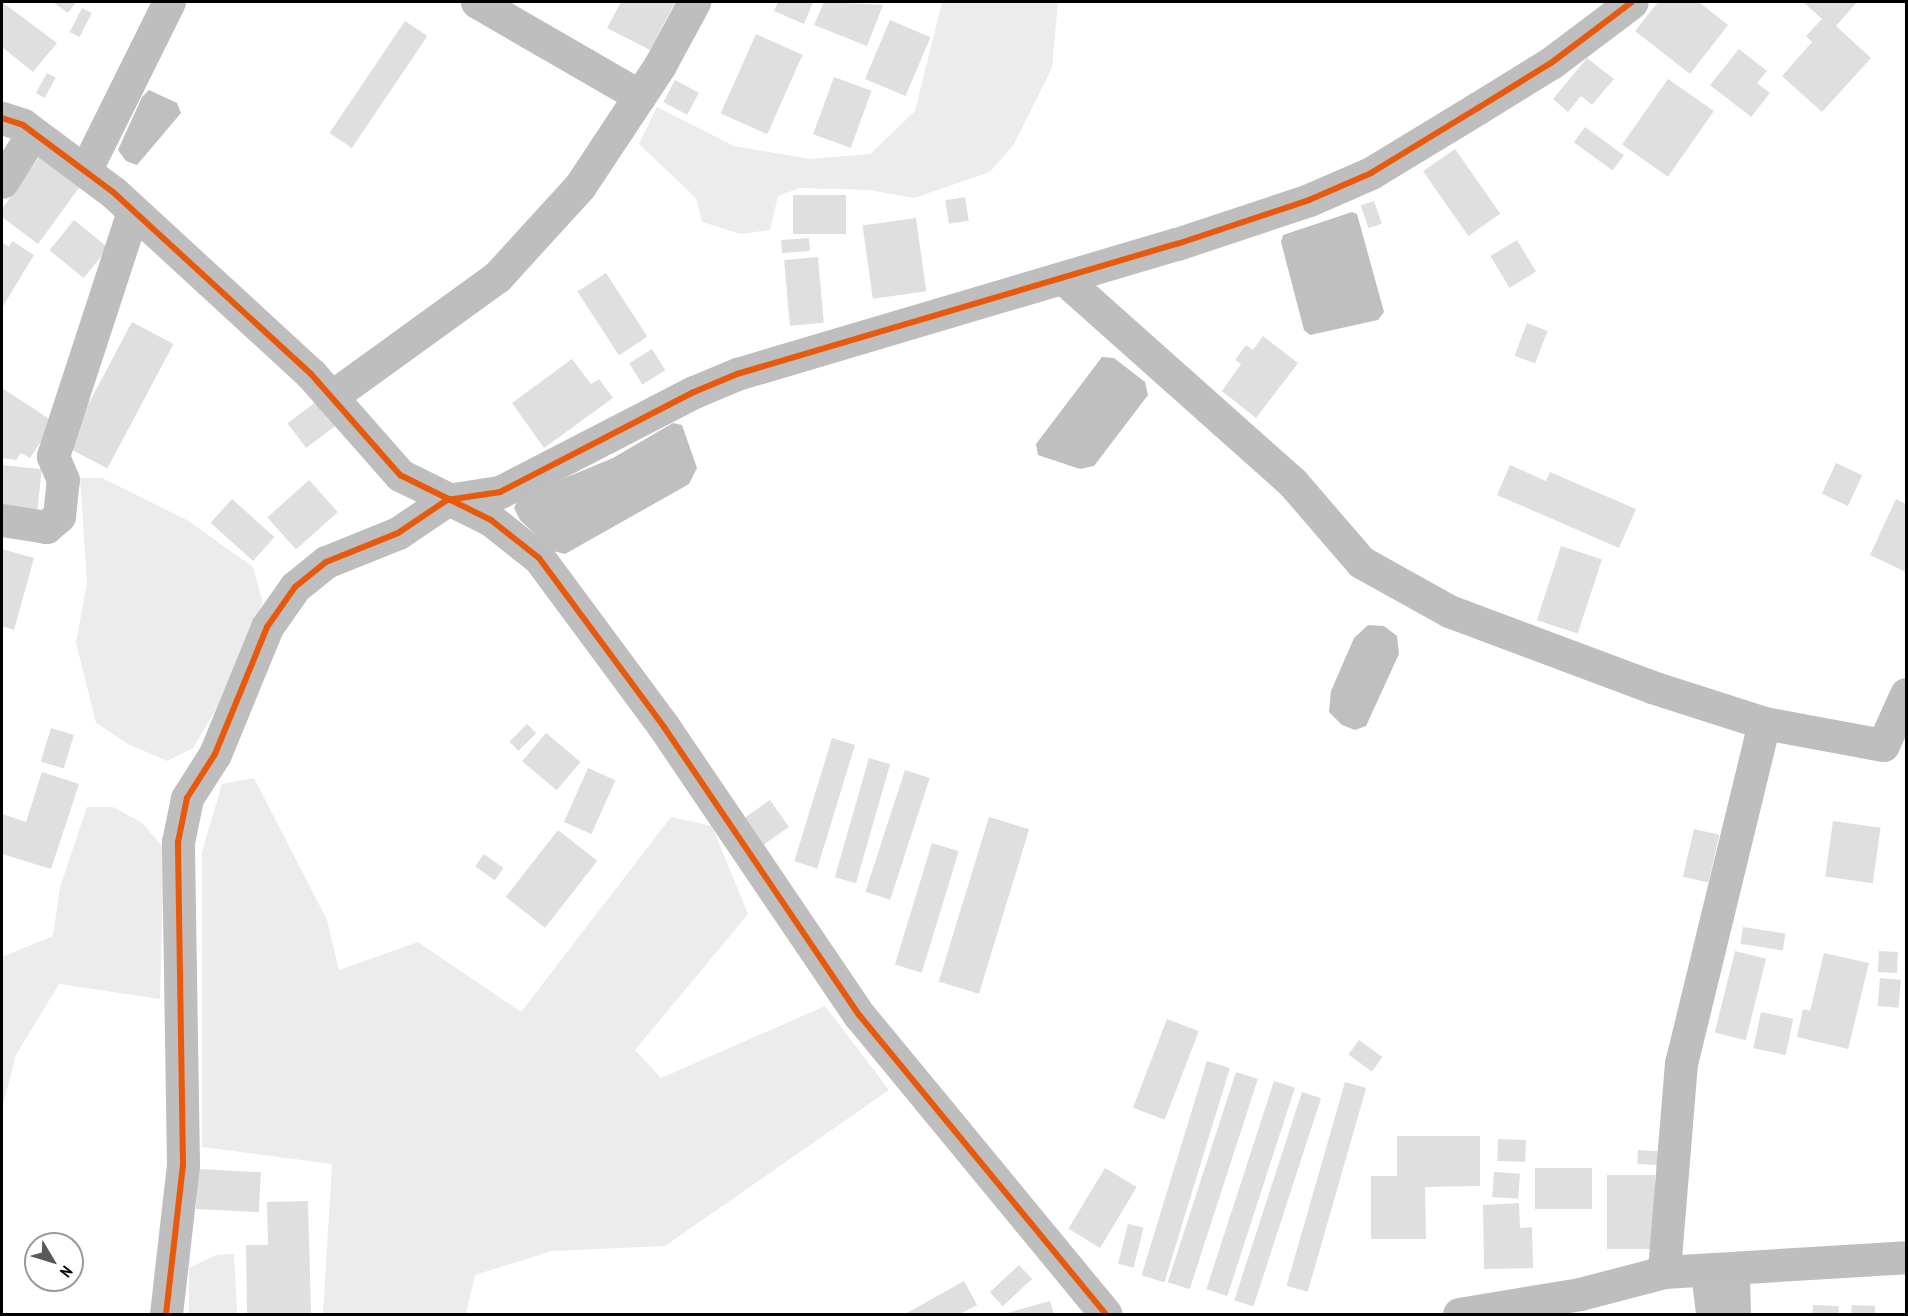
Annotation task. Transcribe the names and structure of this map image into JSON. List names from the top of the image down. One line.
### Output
{"north":"bottom right"}
